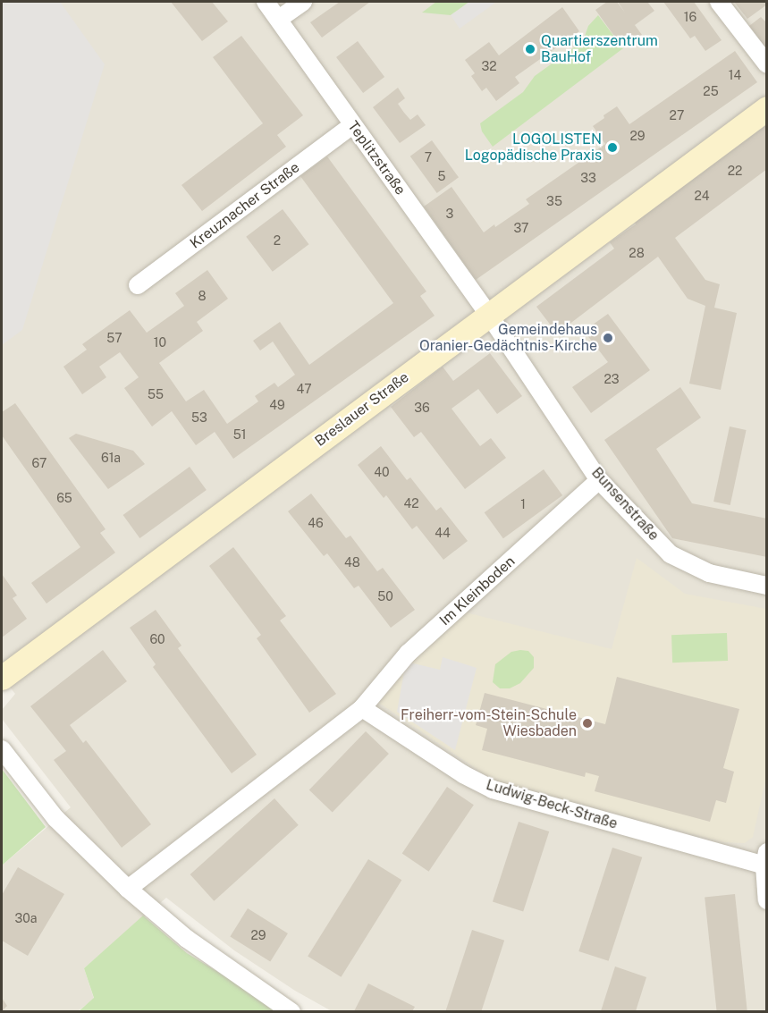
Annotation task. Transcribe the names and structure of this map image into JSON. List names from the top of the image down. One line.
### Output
{"streets":{"street":["Teplitzstraße","Kreuznacher Straße","Breslauer Straße","Bunsenstraße","Im Kleinboden","Ludwig-Beck-Straße"]},"crossings":[["Teplitzstraße","Kreuznacher Straße"],["Teplitzstraße","Breslauer Straße"],["Teplitzstraße","Bunsenstraße"],["Breslauer Straße","Bunsenstraße"],["Bunsenstraße","Im Kleinboden"],["Im Kleinboden","Ludwig-Beck-Straße"]],"places":["Quartierszentrum BauHof","LOGOLISTEN Logopädische Praxis","Gemeindehaus Oranier-Gedächtnis-Kirche","Freiherr-vom-Stein-Schule Wiesbaden"],"house_numbers":["16","32","14","25","27","29","7","22","5","33","24","35","3","37","2","28","8","57","10","23","47","55","49","36","53","51","61a","67","40","65","42","1","46","44","48","50","60","30a","29"]}
